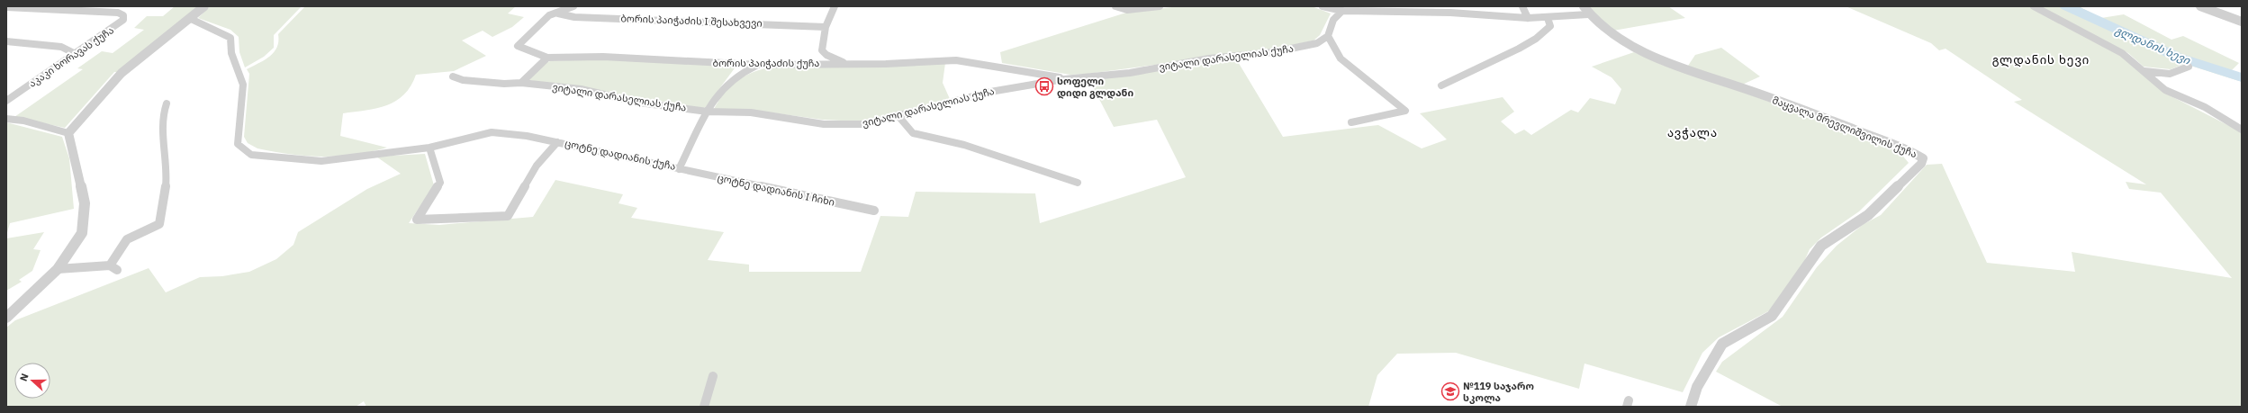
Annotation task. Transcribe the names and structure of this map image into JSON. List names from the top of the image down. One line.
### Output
{"streets":{"street":["ბორის პაიჭაძის I შესახვევი","აკაკი ხორავას ქუჩა","ვიტალი დარასელიას ქუჩა","ბორის პაიჭაძის ქუჩა","მაყვალა მრევლიშვილის ქუჩა","ცოტნე დადიანის ქუჩა","ცოტნე დადიანის I ჩიხი"]},"crossings":[["ბორის პაიჭაძის I შესახვევი","ბორის პაიჭაძის ქუჩა"],["ვიტალი დარასელიას ქუჩა","ბორის პაიჭაძის ქუჩა"],["ვიტალი დარასელიას ქუჩა","ცოტნე დადიანის ქუჩა"],["ბორის პაიჭაძის ქუჩა","ცოტნე დადიანის ქუჩა"],["ცოტნე დადიანის ქუჩა","ცოტნე დადიანის I ჩიხი"]],"districts":["გლდანის ხევი","ავჭალა"],"water":["გლდანის ხევი"],"places":{"bus stop":["სოფელი დიდი გლდანი"],"school or university":["№119 საჯარო სკოლა"]},"north":"left"}
